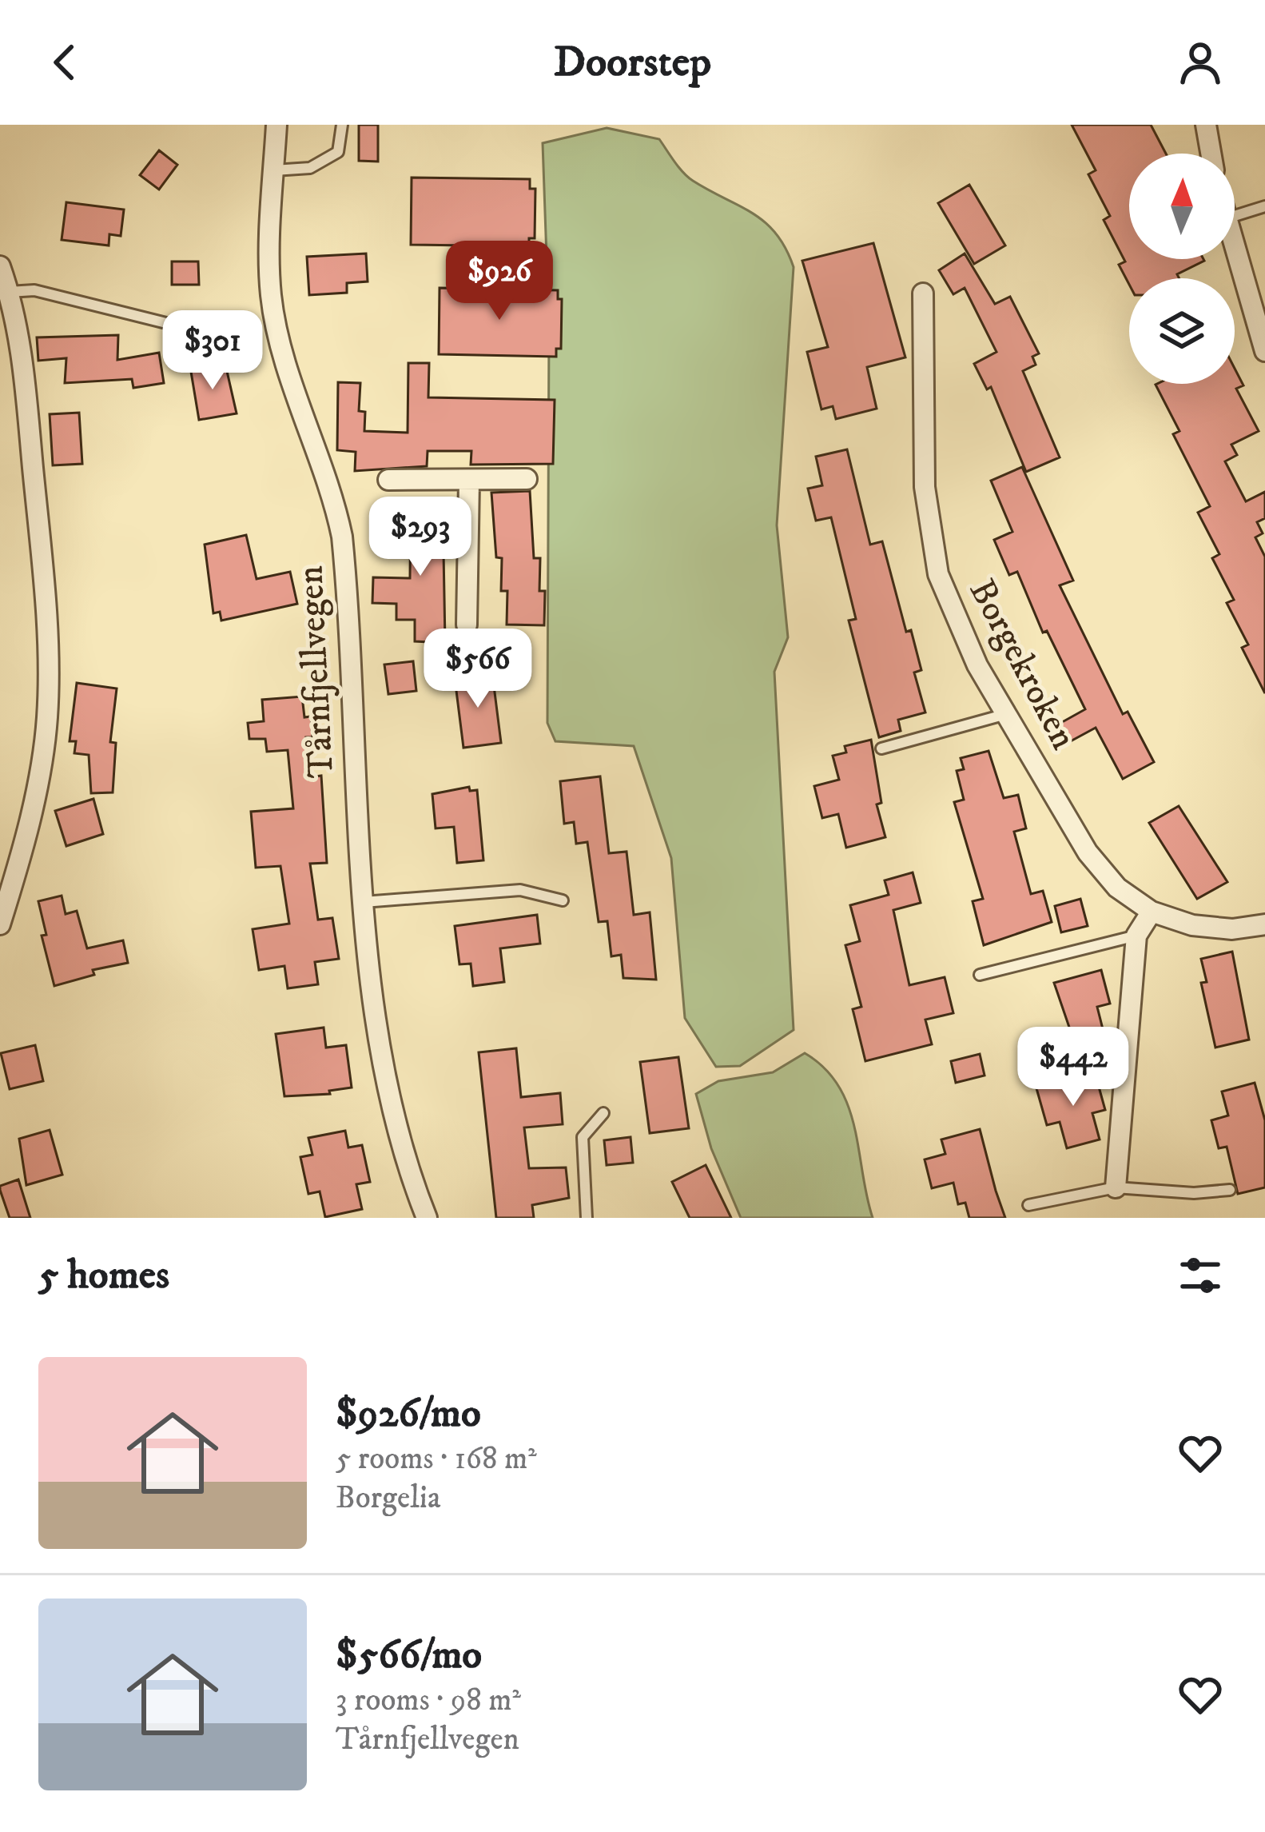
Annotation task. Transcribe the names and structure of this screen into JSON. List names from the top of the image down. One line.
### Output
{"streets":{"street":["Borgekroken","Tårnfjellvegen"]},"north":"top","page":{"header":"Doorstep","price":["$926","$301","$293","$566","$442"],"heading":"5 homes","list":[{"name":"$926/mo","note":"5 rooms · 168 m² · Borgelia"},{"name":"$566/mo","note":"3 rooms · 98 m² · Tårnfjellvegen"}]}}
